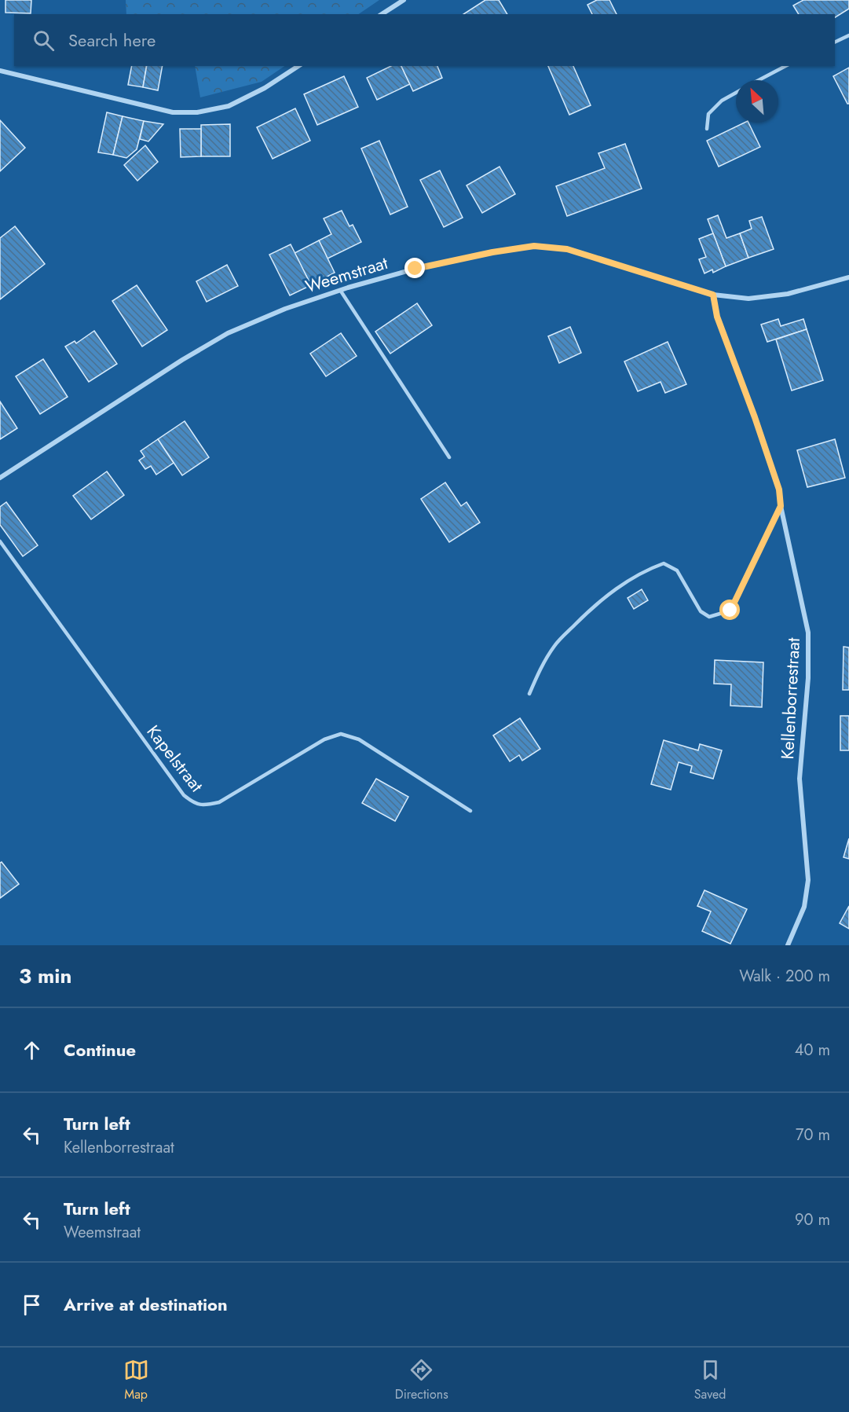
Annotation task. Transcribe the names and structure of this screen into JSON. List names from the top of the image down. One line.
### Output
{"streets":{"street":["Weemstraat","Kellenborrestraat"],"lane":["Kapelstraat"]},"crossings":[["Weemstraat","Kellenborrestraat"]],"north":"top left","page":{"search":"Search here","heading":["3 min","Walk · 200 m"],"list":[["Continue","40 m"],["Turn left","Kellenborrestraat","70 m"],["Turn left","Weemstraat","90 m"],"Arrive at destination"],"nav":["Map","Directions","Saved"]}}
